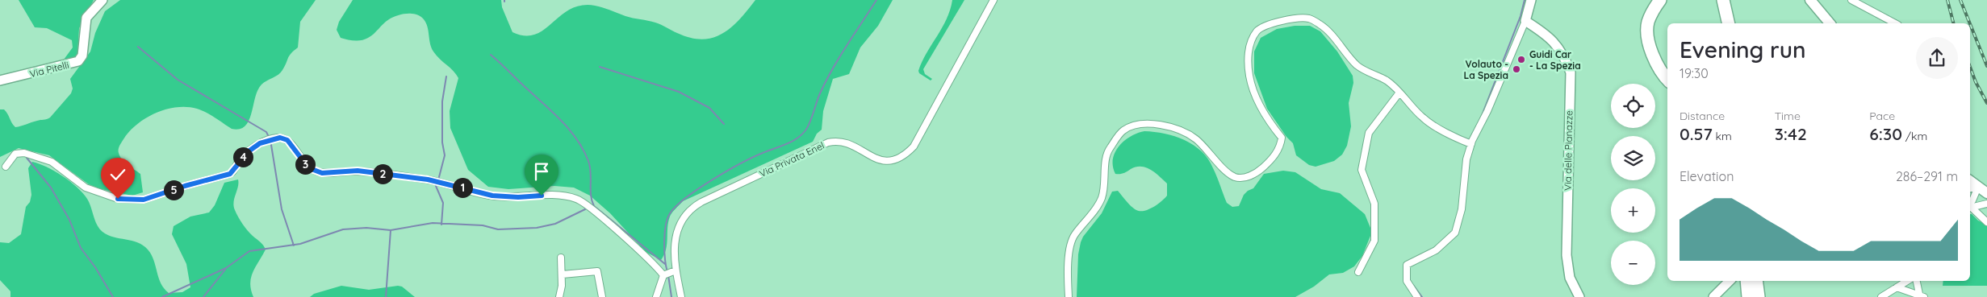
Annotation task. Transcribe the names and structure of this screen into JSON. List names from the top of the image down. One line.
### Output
{"streets":{"street":["Via Pitelli","Via delle Pianazze","Via Privata Enel"]},"places":["Guidi Car - La Spezia","Volauto - La Spezia"],"page":{"heading":["Evening run","19:30"],"map_buttons":["+","−"],"stats":[["Distance","0.57 km"],["Time","3:42"],["Pace","6:30 /km"]],"pins":["4","3","2","1","5"],"chart":["Elevation","286–291 m"]}}
